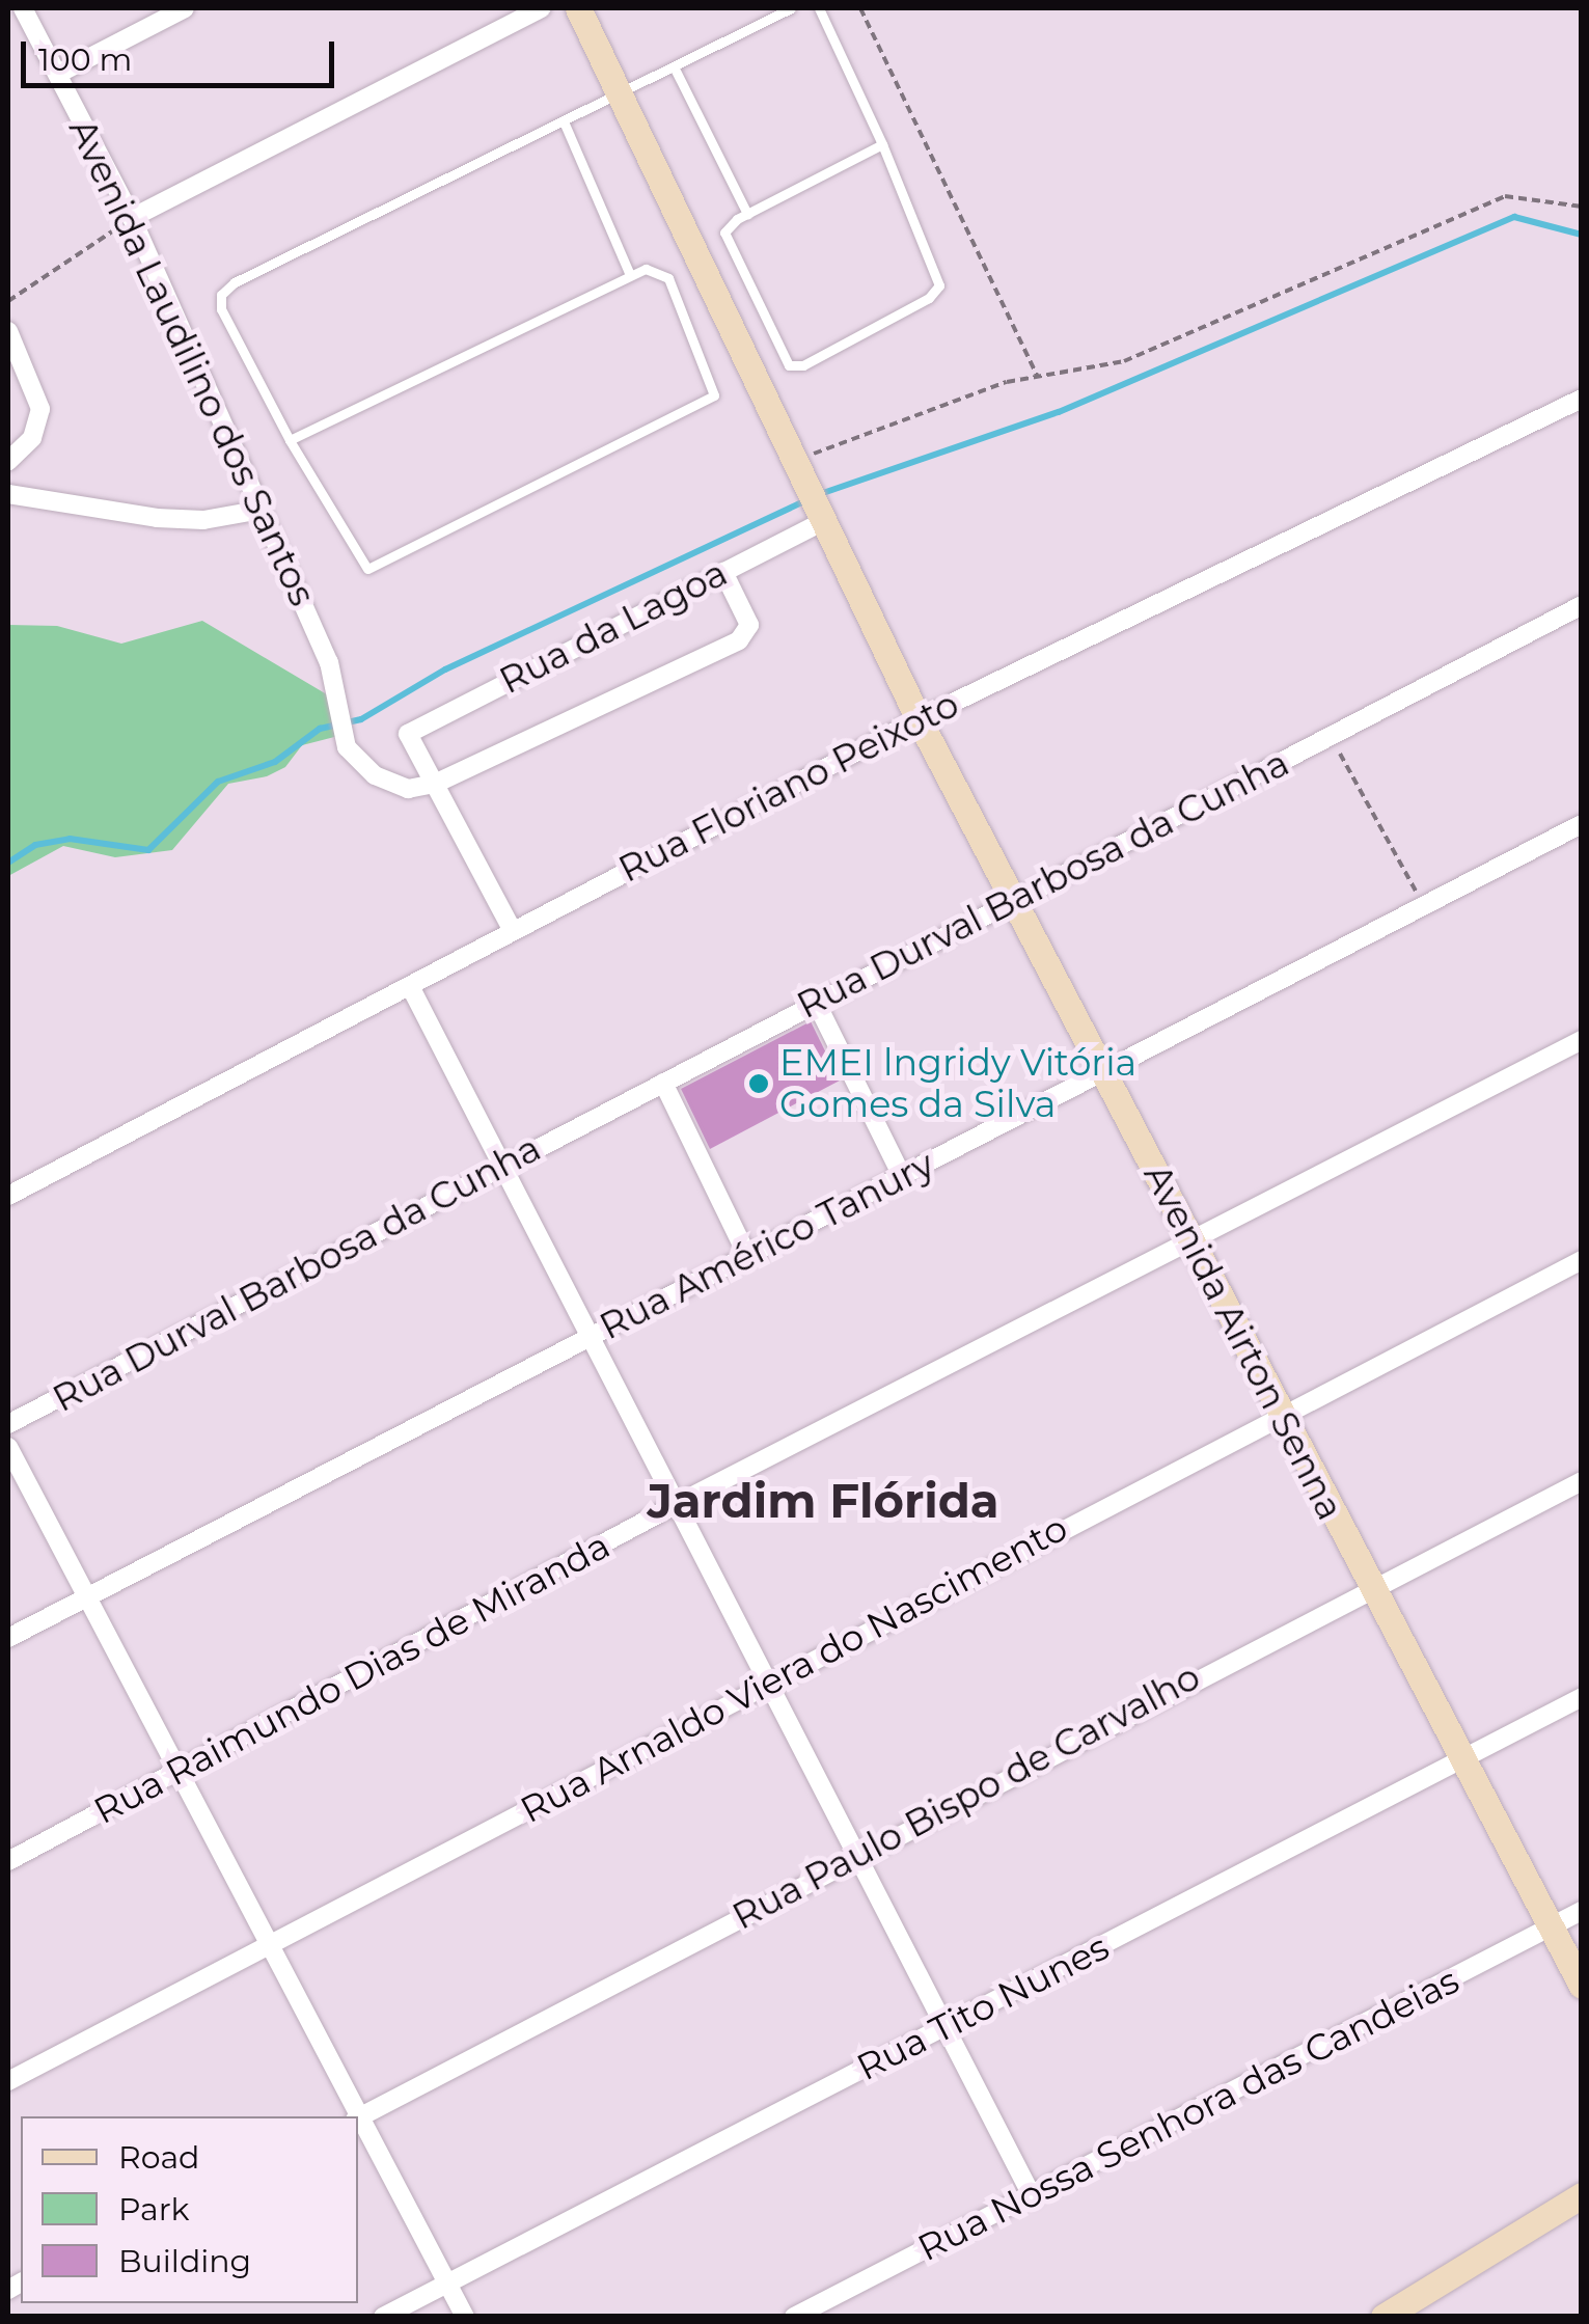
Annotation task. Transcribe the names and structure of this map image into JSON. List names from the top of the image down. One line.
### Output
{"streets":{"street":["Avenida Laudilino dos Santos","Rua da Lagoa","Rua Floriano Peixoto","Rua Durval Barbosa da Cunha","Rua Américo Tanury","Avenida Airton Senna","Rua Arnaldo Viera do Nascimento","Rua Raimundo Dias de Miranda","Rua Paulo Bispo de Carvalho","Rua Tito Nunes","Rua Nossa Senhora das Candeias"]},"crossings":[["Avenida Laudilino dos Santos","Rua da Lagoa"],["Rua da Lagoa","Avenida Airton Senna"],["Rua Floriano Peixoto","Avenida Airton Senna"],["Rua Durval Barbosa da Cunha","Avenida Airton Senna"],["Rua Américo Tanury","Avenida Airton Senna"],["Avenida Airton Senna","Rua Arnaldo Viera do Nascimento"],["Avenida Airton Senna","Rua Raimundo Dias de Miranda"],["Avenida Airton Senna","Rua Paulo Bispo de Carvalho"],["Avenida Airton Senna","Rua Tito Nunes"],["Avenida Airton Senna","Rua Nossa Senhora das Candeias"]],"districts":["Jardim Flórida"],"places":["EMEI lngridy Vitória Gomes da Silva"],"legend":["Road","Park","Building"],"scale_bar":"100 m"}
